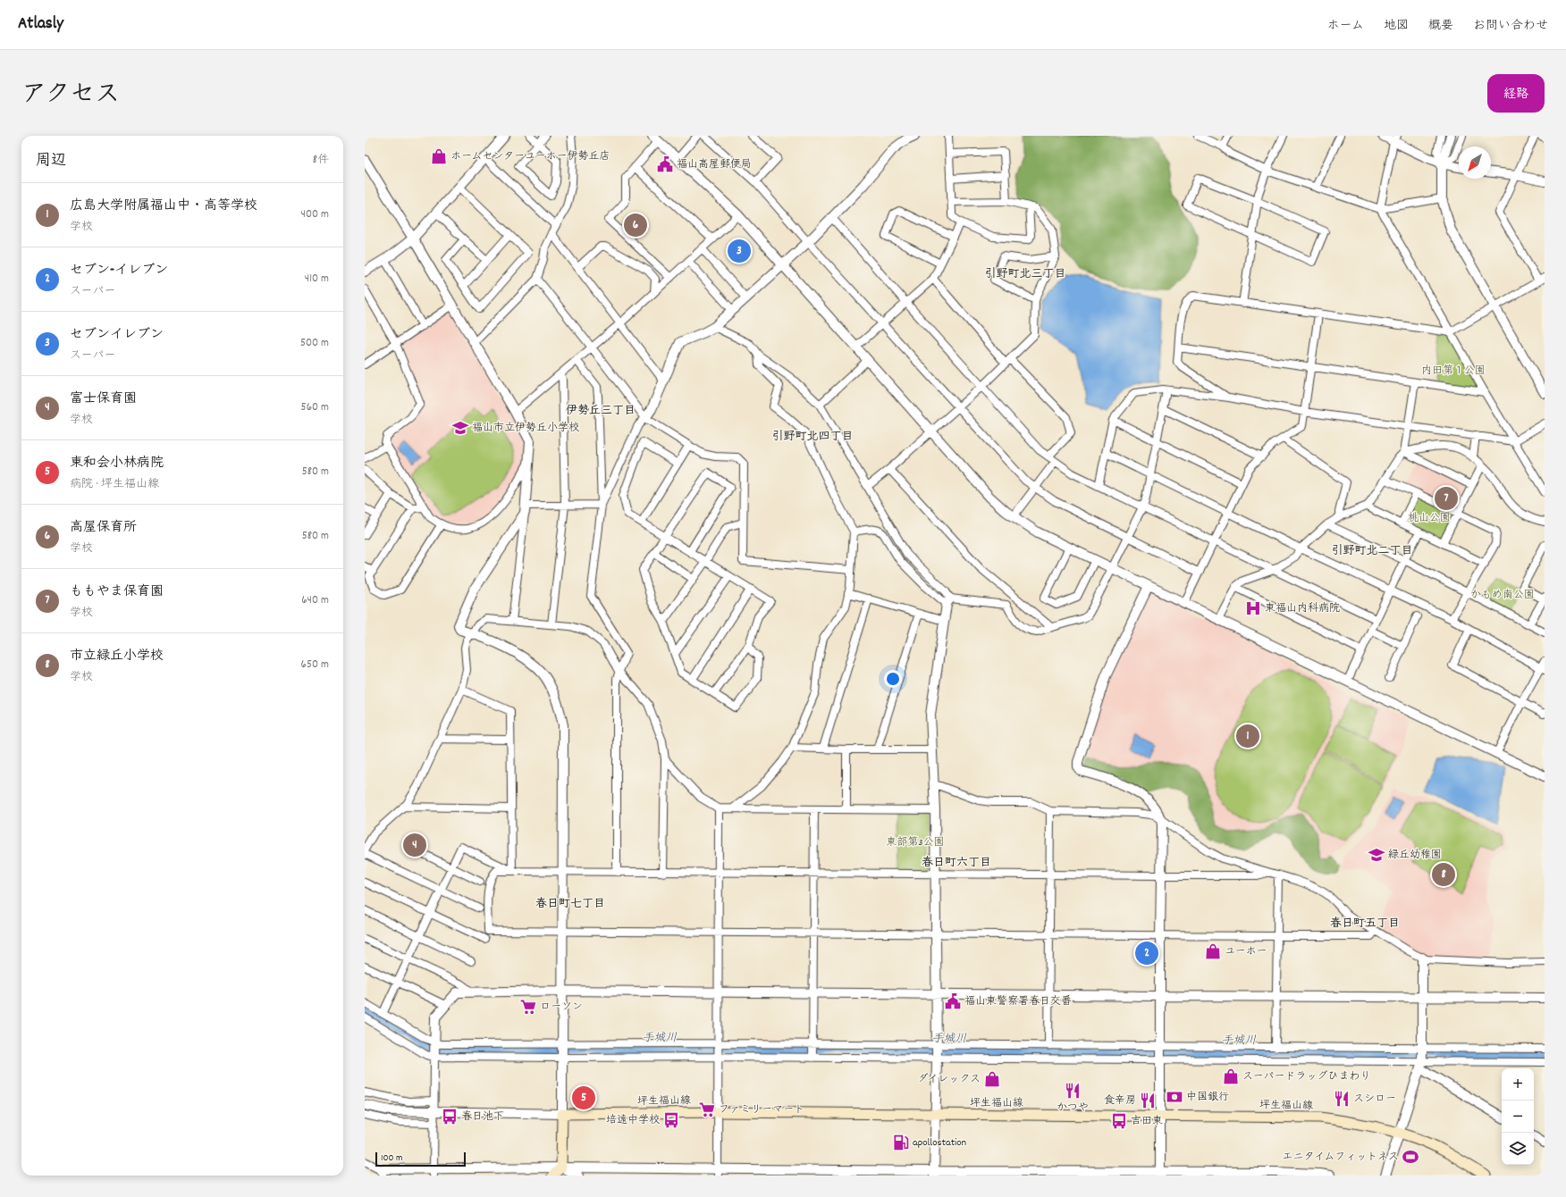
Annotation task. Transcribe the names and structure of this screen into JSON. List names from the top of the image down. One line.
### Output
{"streets":{"main road":["坪生福山線"]},"districts":["引野町北三丁目","伊勢丘三丁目","引野町北四丁目","引野町北二丁目","春日町六丁目","春日町七丁目","春日町五丁目"],"water":["手城川"],"parks":["内田第１公園","桃山公園","かもめ南公園","東部第3公園"],"places":{"shop":["ホームセンターユーホー伊勢丘店","ユーホー","スーパードラッグひまわり","ダイレックス"],"public building":["福山高屋郵便局","福山東警察署春日交番"],"school or university":["福山市立伊勢丘小学校","緑丘幼稚園"],"hospital":["東福山内科病院"],"supermarket":["ローソン","ファミリーマート"],"restaurant":["かつや","スシロー","食辛房"],"bank":["中国銀行"],"bus stop":["春日池下","培遠中学校","吉田東"],"fuel station":["apollostation"],"sports":["エニタイムフィットネス"]},"scale_bar":"100 m","north":"bottom left","page":{"header":"Atlasly","nav":["ホーム","地図","概要","お問い合わせ"],"title":"アクセス","buttons":"経路","heading":["周辺","8件"],"list":[{"mark":"1","name":"広島大学附属福山中・高等学校","note":"学校","value":"400 m"},{"mark":"2","name":"セブン-イレブン","note":"スーパー","value":"410 m"},{"mark":"3","name":"セブンイレブン","note":"スーパー","value":"500 m"},{"mark":"4","name":"富士保育園","note":"学校","value":"560 m"},{"mark":"5","name":"東和会小林病院","note":"病院 · 坪生福山線","value":"580 m"},{"mark":"6","name":"高屋保育所","note":"学校","value":"580 m"},{"mark":"7","name":"ももやま保育園","note":"学校","value":"640 m"},{"mark":"8","name":"市立緑丘小学校","note":"学校","value":"650 m"}],"pins":["6","3","7","1","4","8","2","5"],"map_buttons":["+","−"],"scale":"100 m"}}
